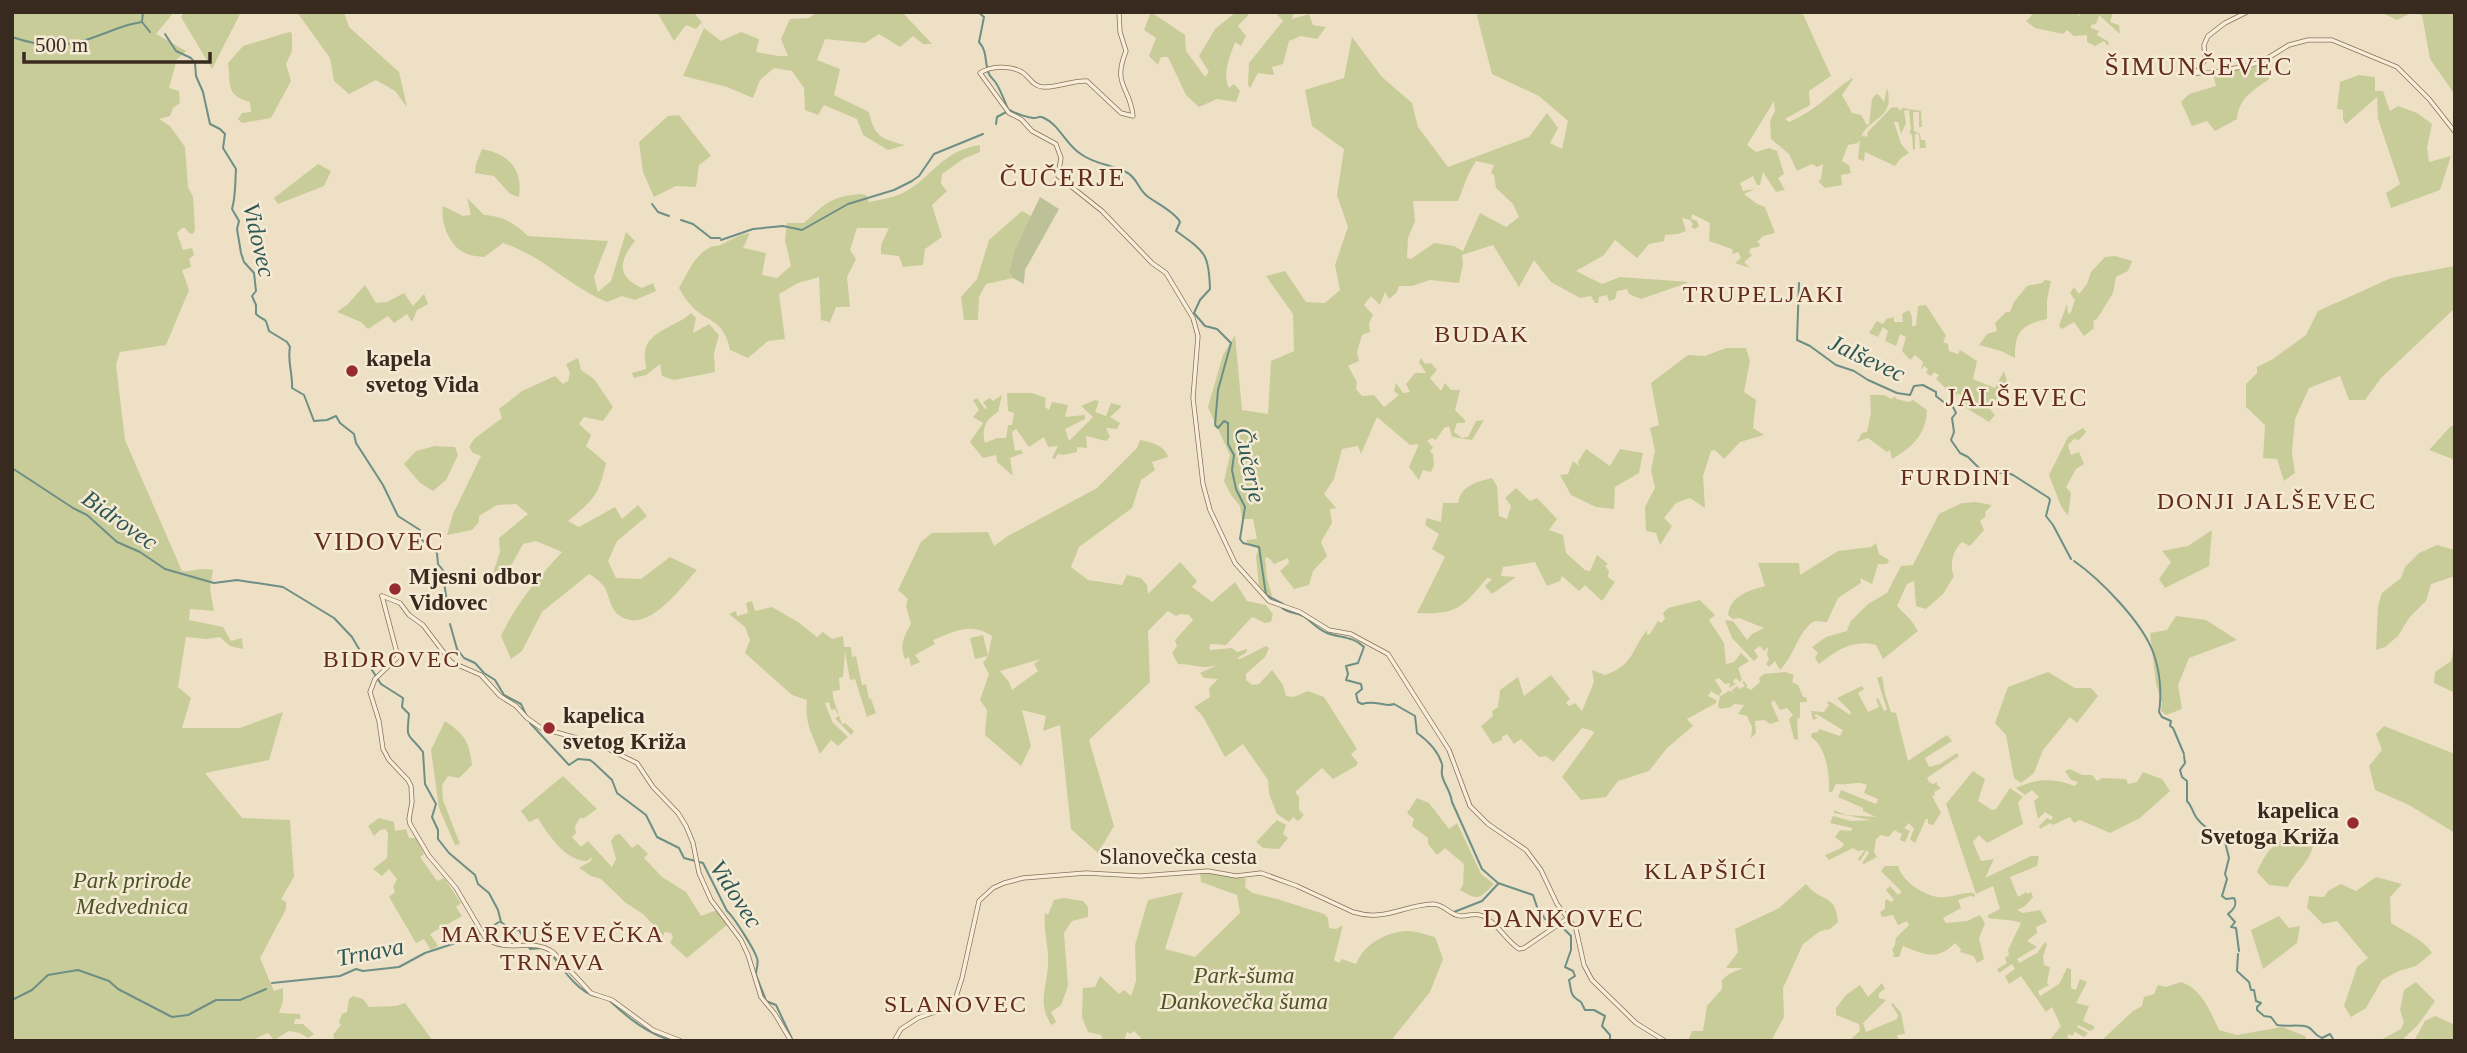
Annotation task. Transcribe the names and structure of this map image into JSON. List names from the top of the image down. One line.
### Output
{"streets":{"street":["Slanovečka cesta"]},"districts":["ŠIMUNČEVEC","ČUČERJE","TRUPELJAKI","BUDAK","JALŠEVEC","FURDINI","DONJI JALŠEVEC","VIDOVEC","BIDROVEC","KLAPŠIĆI","DANKOVEC","MARKUŠEVEČKA TRNAVA","SLANOVEC"],"water":["Vidovec","Jalševec","Čučerje","Bidrovec","Trnava"],"parks":["Park prirode Medvednica","Park-šuma Dankovečka šuma"],"places":["kapela svetog Vida","Mjesni odbor Vidovec","kapelica svetog Križa","kapelica Svetoga Križa"],"scale_bar":"500 m"}
